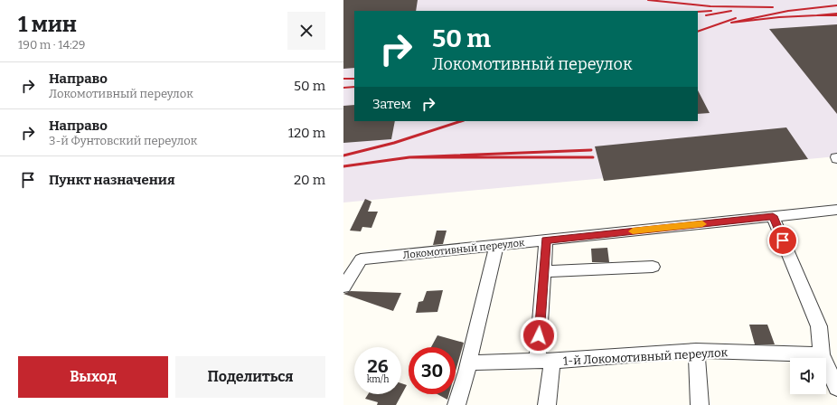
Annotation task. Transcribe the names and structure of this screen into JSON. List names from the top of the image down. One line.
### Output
{"streets":{"street":["Локомотивный переулок","1-й Локомотивный переулок"]},"page":{"heading":["1 мин","190 m · 14:29"],"turn":["50 m","Локомотивный переулок"],"list":[{"name":"Направо","note":"Локомотивный переулок","value":"50 m"},{"name":"Направо","note":"3-й Фунтовский переулок","value":"120 m"},{"name":"Пункт назначения","value":"20 m"}],"then":"Затем","speed":"26 km/h","limit":"30","buttons":["Выход","Поделиться"]}}
